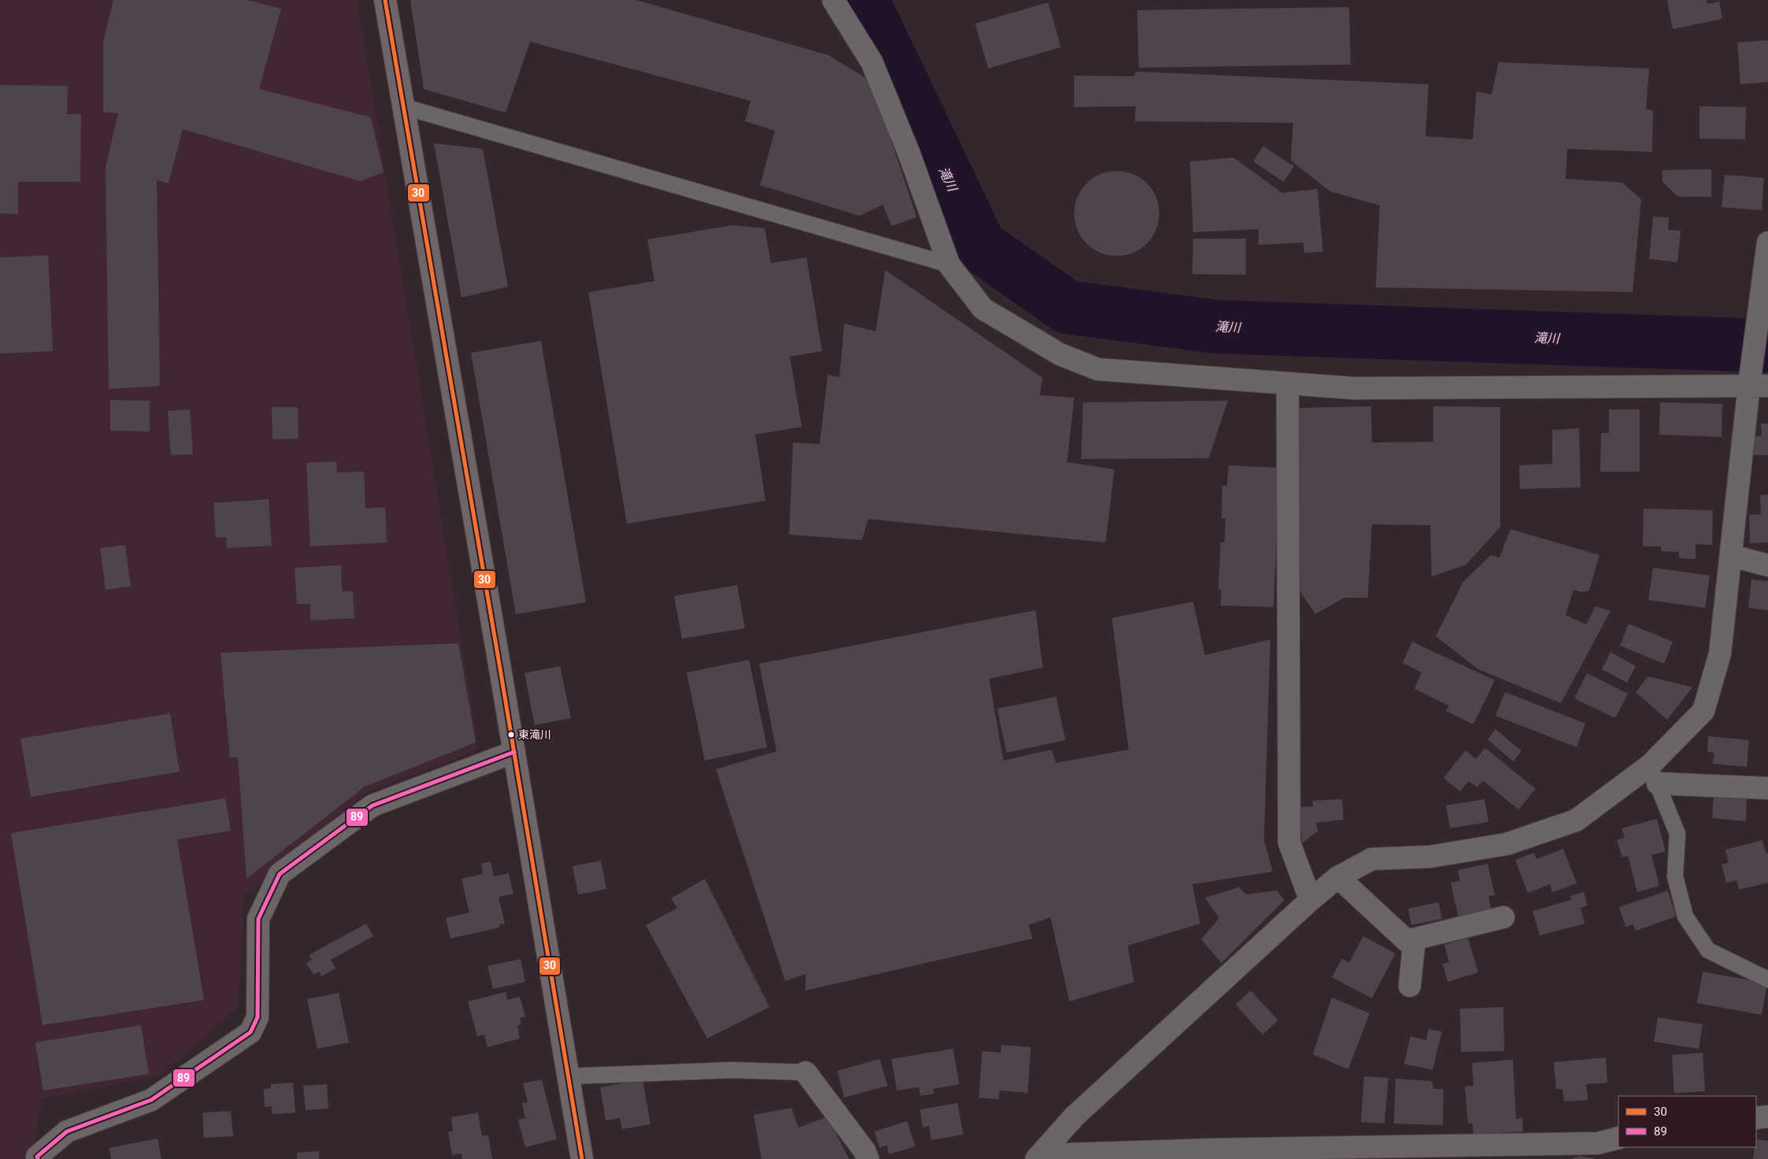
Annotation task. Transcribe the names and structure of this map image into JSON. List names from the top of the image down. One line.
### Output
{"water":["滝川"],"places":["東滝川"],"lines":["transit line 30","transit line 89"],"legend":["30","89"]}
